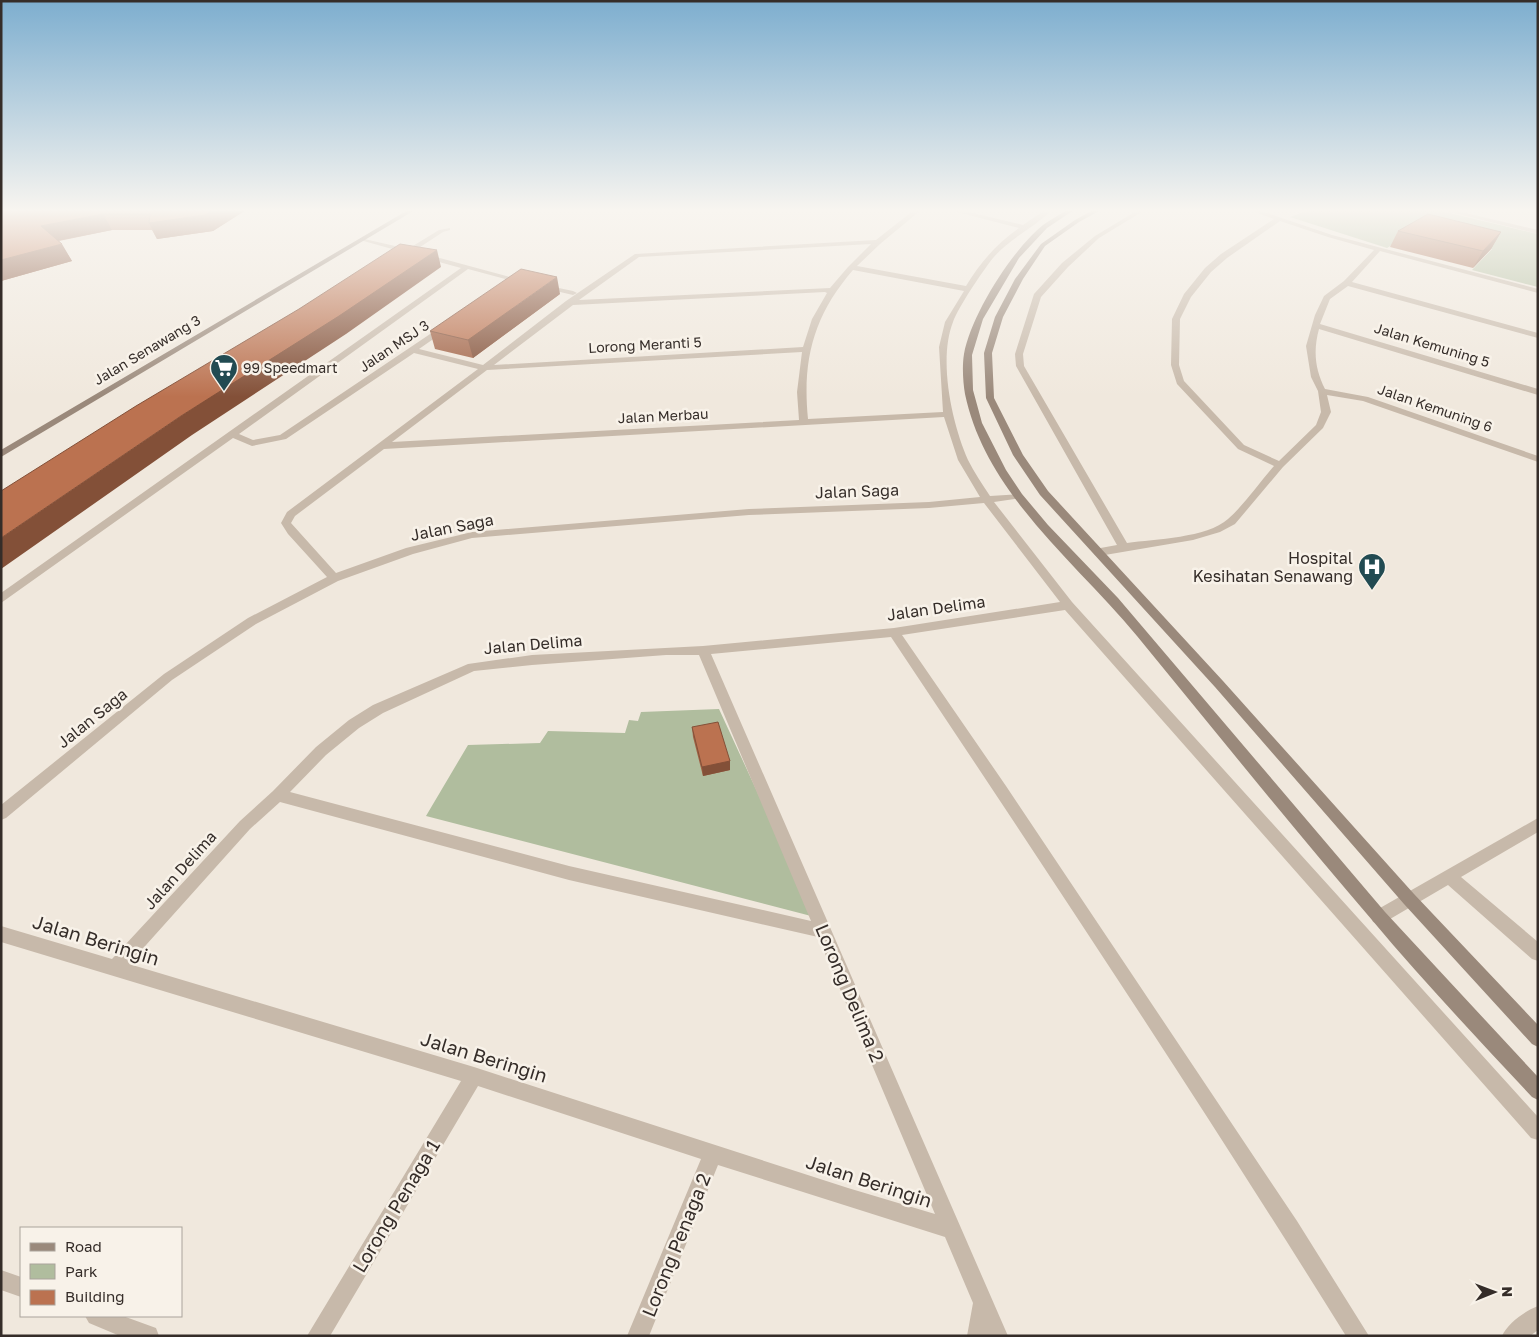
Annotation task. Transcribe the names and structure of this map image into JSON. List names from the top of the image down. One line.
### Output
{"streets":{"street":["Lorong Meranti 5","Jalan Kemuning 5","Jalan MSJ 3","Jalan Senawang 3","Jalan Kemuning 6","Jalan Merbau","Jalan Saga","Jalan Delima","Jalan Beringin","Lorong Delima 2","Lorong Penaga 1","Lorong Penaga 2"]},"crossings":[["Lorong Meranti 5","Jalan MSJ 3"],["Jalan Delima","Jalan Beringin"],["Jalan Delima","Lorong Delima 2"],["Jalan Beringin","Lorong Delima 2"],["Jalan Beringin","Lorong Penaga 1"],["Jalan Beringin","Lorong Penaga 2"]],"places":{"supermarket":["99 Speedmart"],"hospital":["Hospital Kesihatan Senawang"]},"legend":["Road","Park","Building"],"north":"right"}
